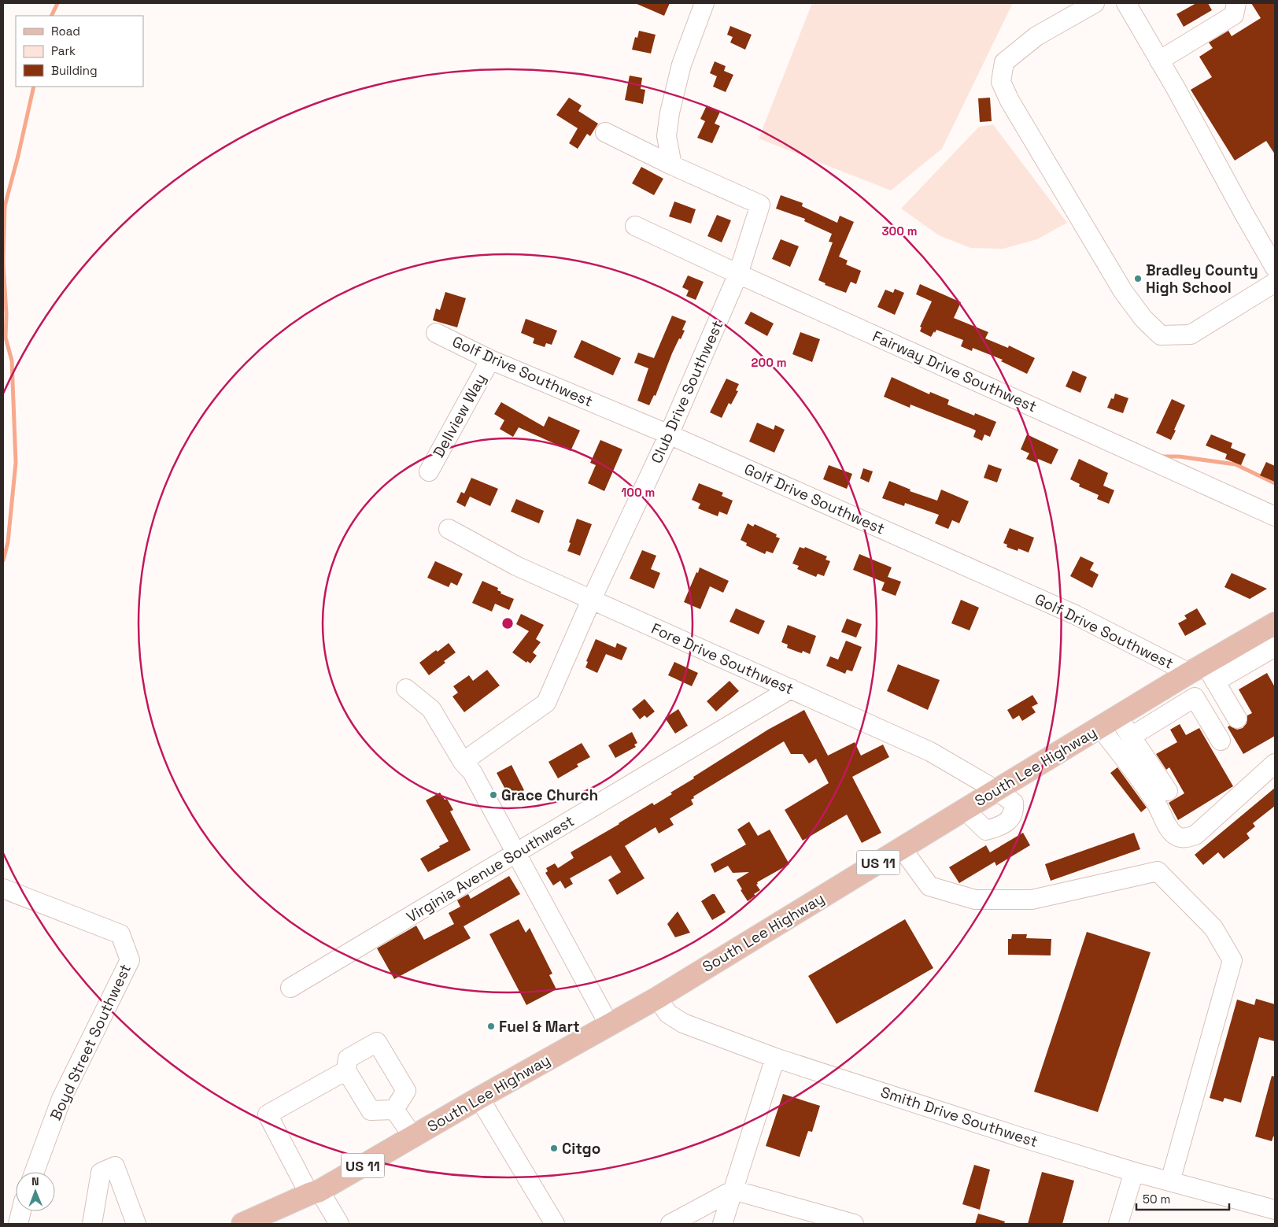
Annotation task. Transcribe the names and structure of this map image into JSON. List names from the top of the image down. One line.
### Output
{"streets":{"main road":["South Lee Highway","US 11"],"street":["Golf Drive Southwest","Fairway Drive Southwest","Club Drive Southwest","Dellview Way","Fore Drive Southwest","Virginia Avenue Southwest","Boyd Street Southwest","Smith Drive Southwest"]},"crossings":[["Golf Drive Southwest","Club Drive Southwest"],["Golf Drive Southwest","Dellview Way"],["Golf Drive Southwest","South Lee Highway"],["Fairway Drive Southwest","Club Drive Southwest"],["Club Drive Southwest","Fore Drive Southwest"],["Fore Drive Southwest","South Lee Highway"],["Fore Drive Southwest","Virginia Avenue Southwest"],["South Lee Highway","Smith Drive Southwest"]],"places":["Bradley County High School","Grace Church","Fuel & Mart","Citgo"],"legend":["Road","Park","Building"],"scale_bar":"50 m","north":"top","rings":["300 m","200 m","100 m"]}
